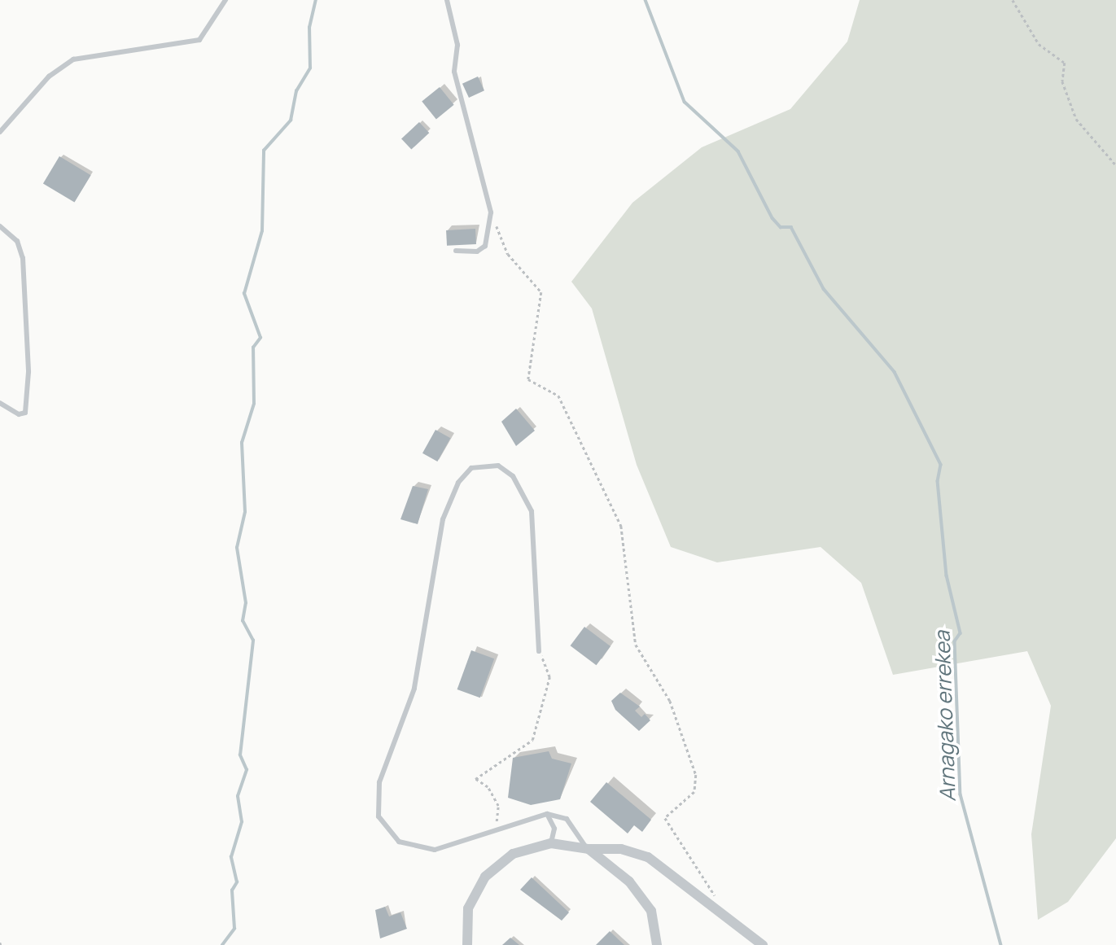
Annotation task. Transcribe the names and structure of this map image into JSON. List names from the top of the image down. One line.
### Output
{"water":["Arnagako errekea"]}
